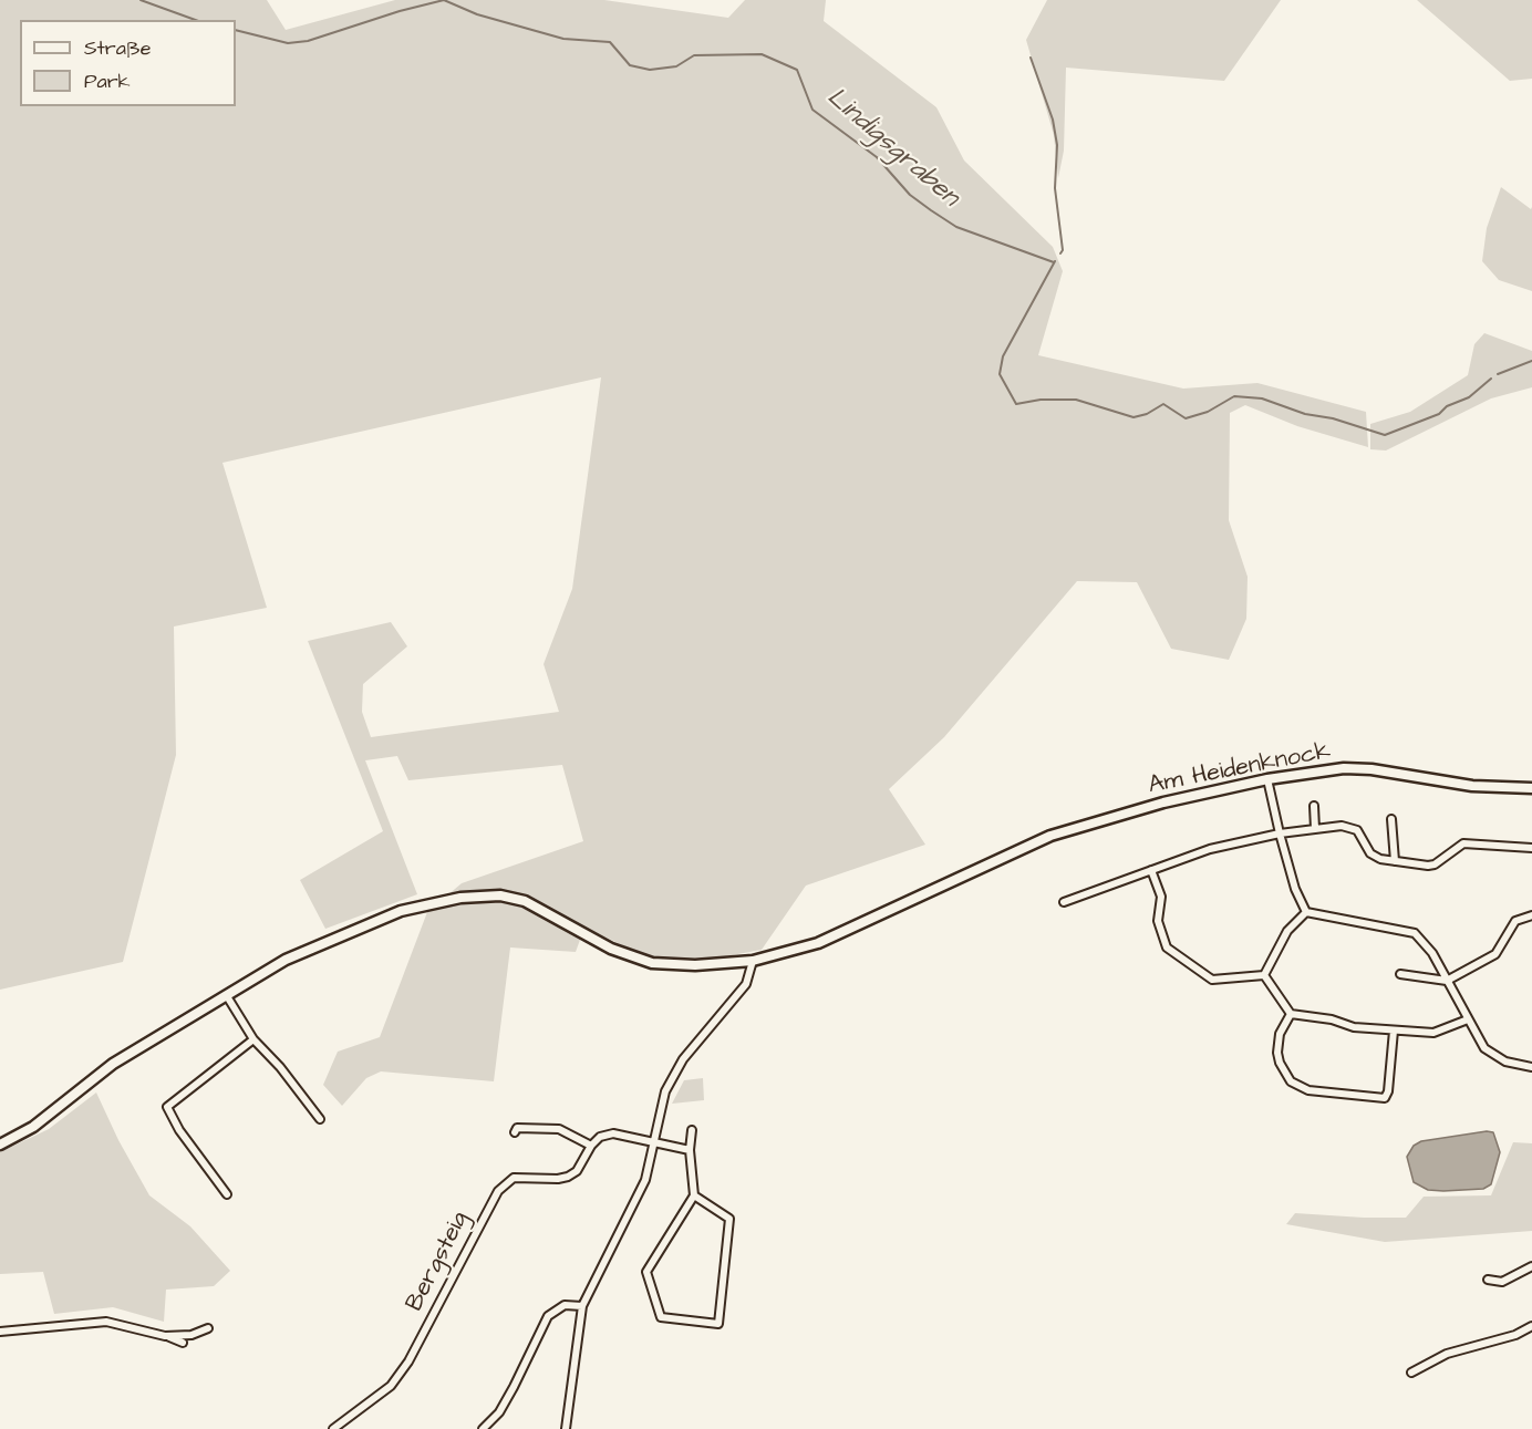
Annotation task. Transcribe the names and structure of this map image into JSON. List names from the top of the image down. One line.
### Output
{"streets":{"street":["Am Heidenknock","Bergsteig"]},"water":["Lindigsgraben"],"legend":["Straße","Park"]}
